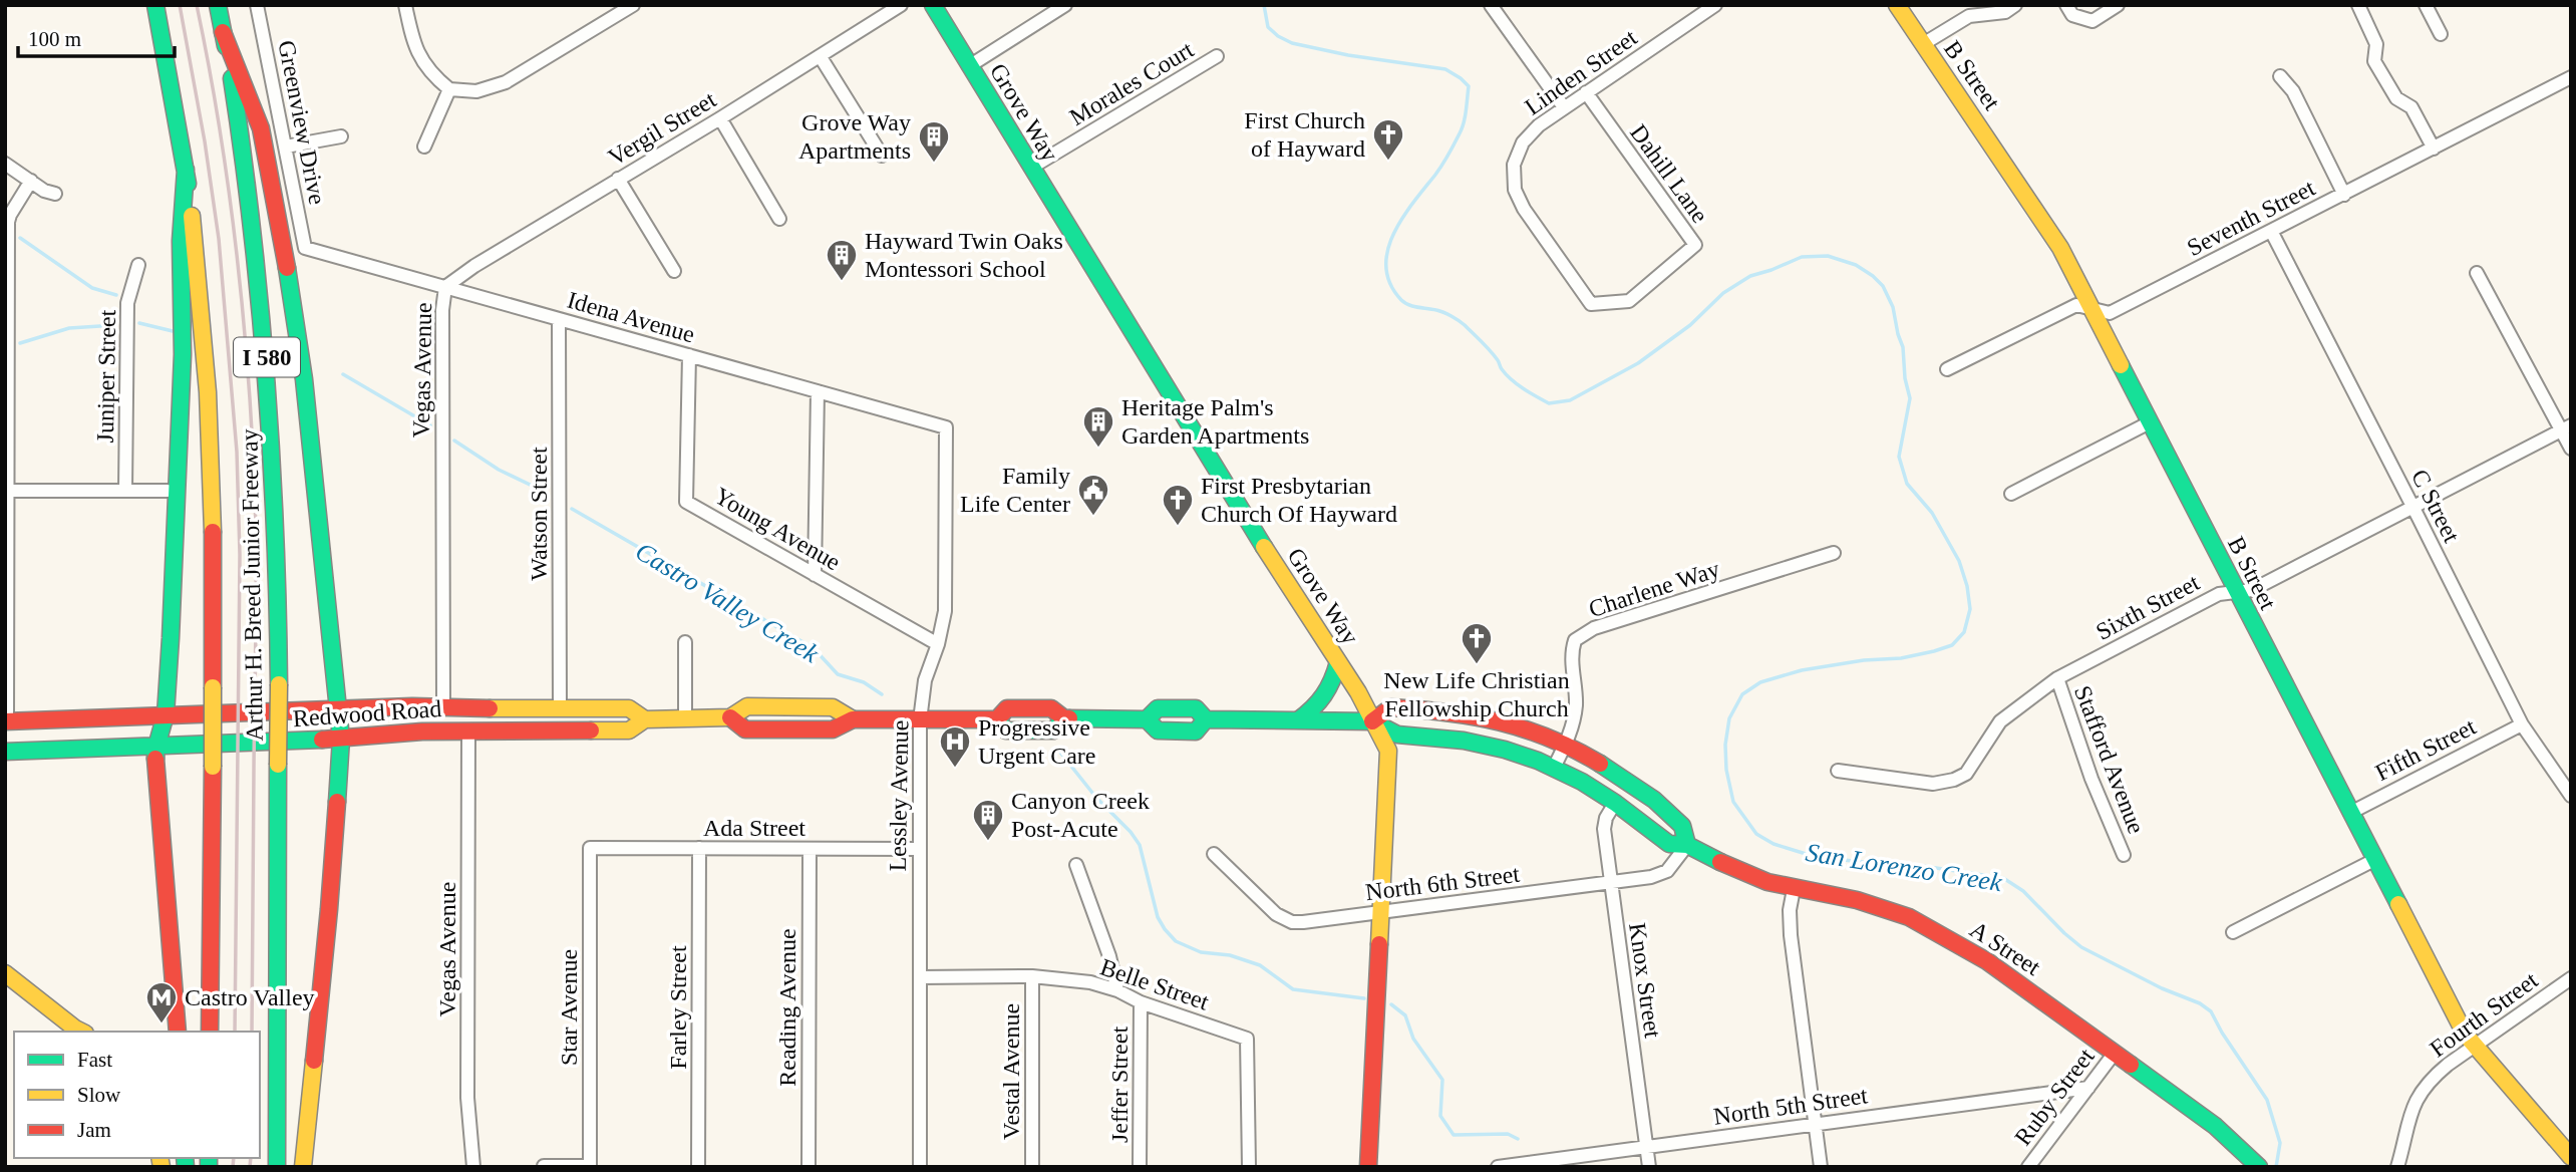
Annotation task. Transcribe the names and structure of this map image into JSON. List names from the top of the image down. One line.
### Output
{"streets":{"main road":["B Street","Grove Way","I 580","Arthur H. Breed Junior Freeway","Redwood Road","A Street"],"street":["Linden Street","Morales Court","Greenview Drive","Vergil Street","Dahill Lane","Seventh Street","Idena Avenue","Vegas Avenue","Juniper Street","C Street","Watson Street","Young Avenue","Charlene Way","Sixth Street","Fifth Street","Stafford Avenue","Lessley Avenue","Ada Street","North 6th Street","Knox Street","Belle Street","Star Avenue","Farley Street","Reading Avenue","Fourth Street","Vestal Avenue","Jeffer Street","Ruby Street","North 5th Street"]},"crossings":[["Linden Street","Dahill Lane"],["B Street","Seventh Street"],["B Street","Sixth Street"],["B Street","Fifth Street"],["B Street","Fourth Street"],["Morales Court","Grove Way"],["Grove Way","Redwood Road"],["Grove Way","North 6th Street"],["Greenview Drive","Idena Avenue"],["Vergil Street","Idena Avenue"],["Vergil Street","Vegas Avenue"],["Seventh Street","C Street"],["Idena Avenue","Vegas Avenue"],["Idena Avenue","Watson Street"],["Idena Avenue","Young Avenue"],["Idena Avenue","Lessley Avenue"],["Vegas Avenue","Redwood Road"],["C Street","Sixth Street"],["C Street","Fifth Street"],["Watson Street","Redwood Road"],["Young Avenue","Lessley Avenue"],["Charlene Way","Redwood Road"],["Charlene Way","A Street"],["Sixth Street","Stafford Avenue"],["Redwood Road","Lessley Avenue"],["Redwood Road","A Street"],["Lessley Avenue","Ada Street"],["Lessley Avenue","Belle Street"],["Ada Street","Star Avenue"],["Ada Street","Farley Street"],["Ada Street","Reading Avenue"],["North 6th Street","A Street"],["North 6th Street","Knox Street"],["A Street","Knox Street"],["A Street","Ruby Street"],["Knox Street","North 5th Street"],["Belle Street","Vestal Avenue"],["Belle Street","Jeffer Street"],["Ruby Street","North 5th Street"]],"water":["Castro Valley Creek","San Lorenzo Creek"],"places":{"church":["First Church of Hayward","First Presbytarian Church Of Hayward","New Life Christian Fellowship Church"],"building":["Grove Way Apartments","Hayward Twin Oaks Montessori School","Heritage Palm's Garden Apartments","Canyon Creek Post-Acute"],"public building":["Family Life Center"],"hospital":["Progressive Urgent Care"],"metro station":["Castro Valley"]},"legend":["Fast","Slow","Jam"],"scale_bar":"100 m"}
